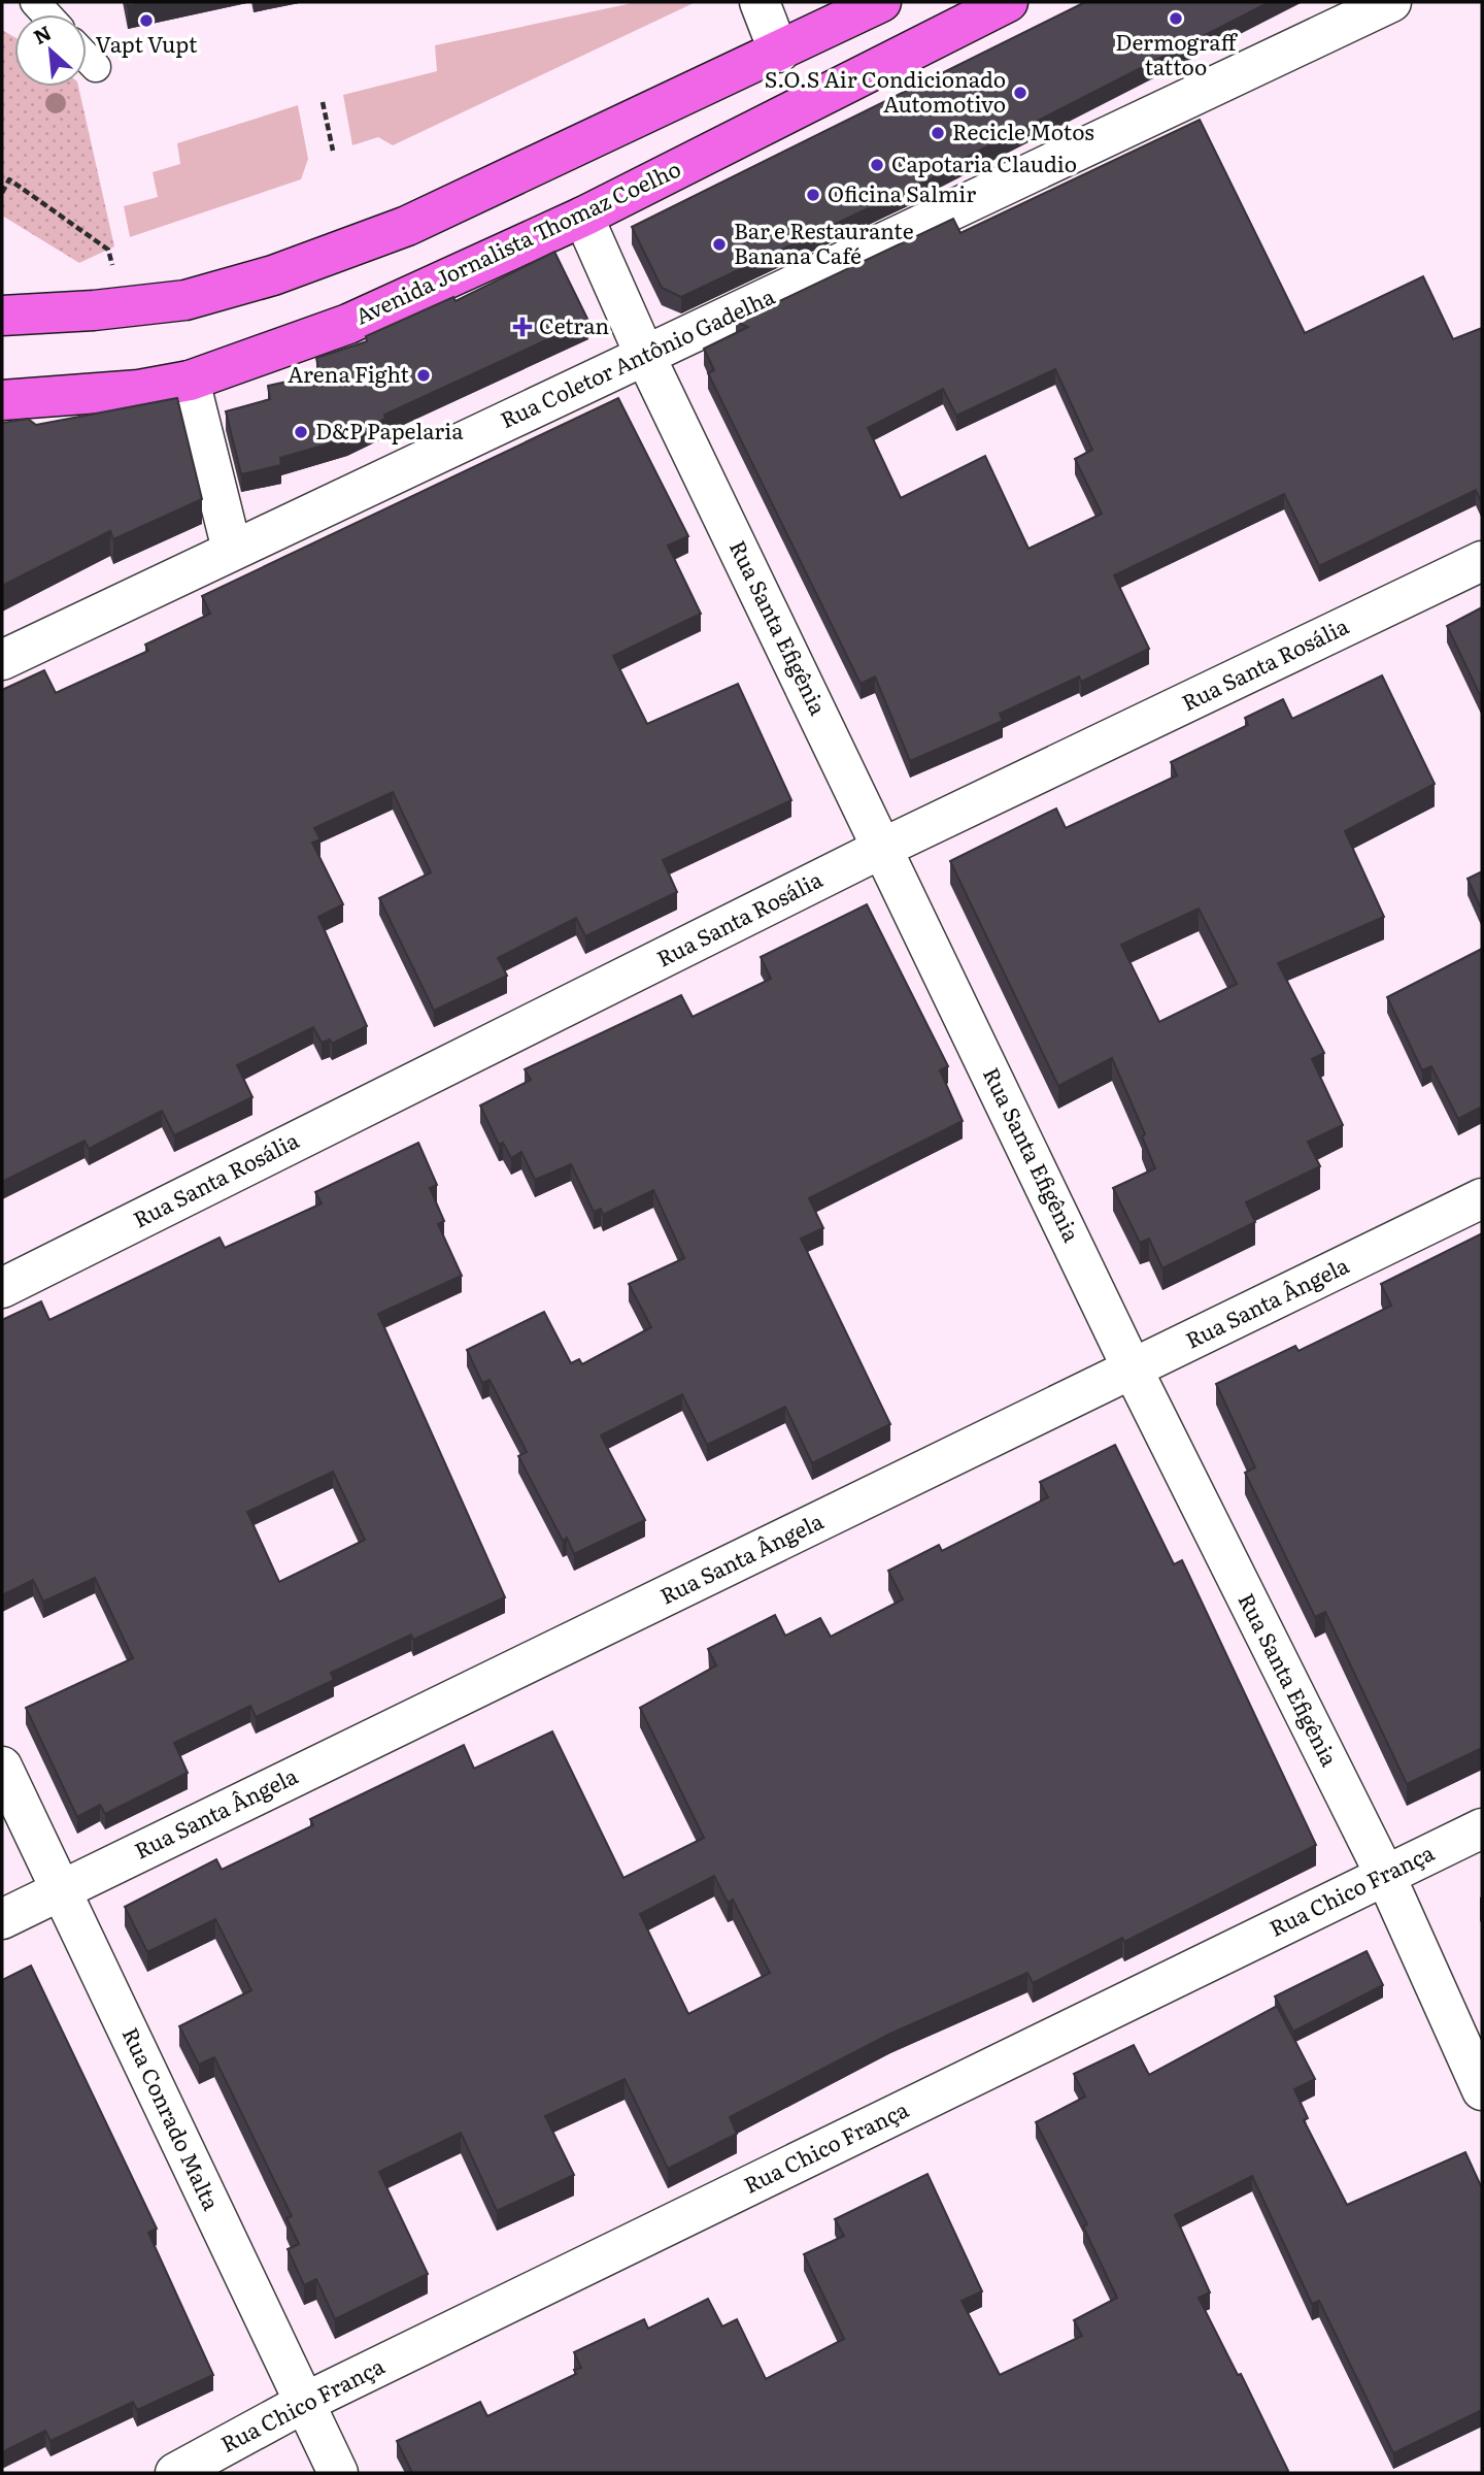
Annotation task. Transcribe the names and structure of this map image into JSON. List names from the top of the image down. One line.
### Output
{"streets":{"main road":["Avenida Jornalista Thomaz Coelho"],"street":["Rua Coletor Antônio Gadelha","Rua Santa Efigênia","Rua Santa Rosália","Rua Santa Ângela","Rua Chico França","Rua Conrado Malta"]},"crossings":[["Avenida Jornalista Thomaz Coelho","Rua Santa Efigênia"],["Rua Coletor Antônio Gadelha","Rua Santa Efigênia"],["Rua Santa Efigênia","Rua Santa Rosália"],["Rua Santa Efigênia","Rua Santa Ângela"],["Rua Santa Efigênia","Rua Chico França"],["Rua Santa Ângela","Rua Conrado Malta"],["Rua Chico França","Rua Conrado Malta"]],"places":{"other":["Dermograff tattoo","Vapt Vupt","S.O.S Air Condicionado Automotivo","Recicle Motos","Capotaria Claudio","Oficina Salmir","Bar e Restaurante Banana Café","Arena Fight","D&P Papelaria"],"health":["Cetran"]},"north":"top left"}
